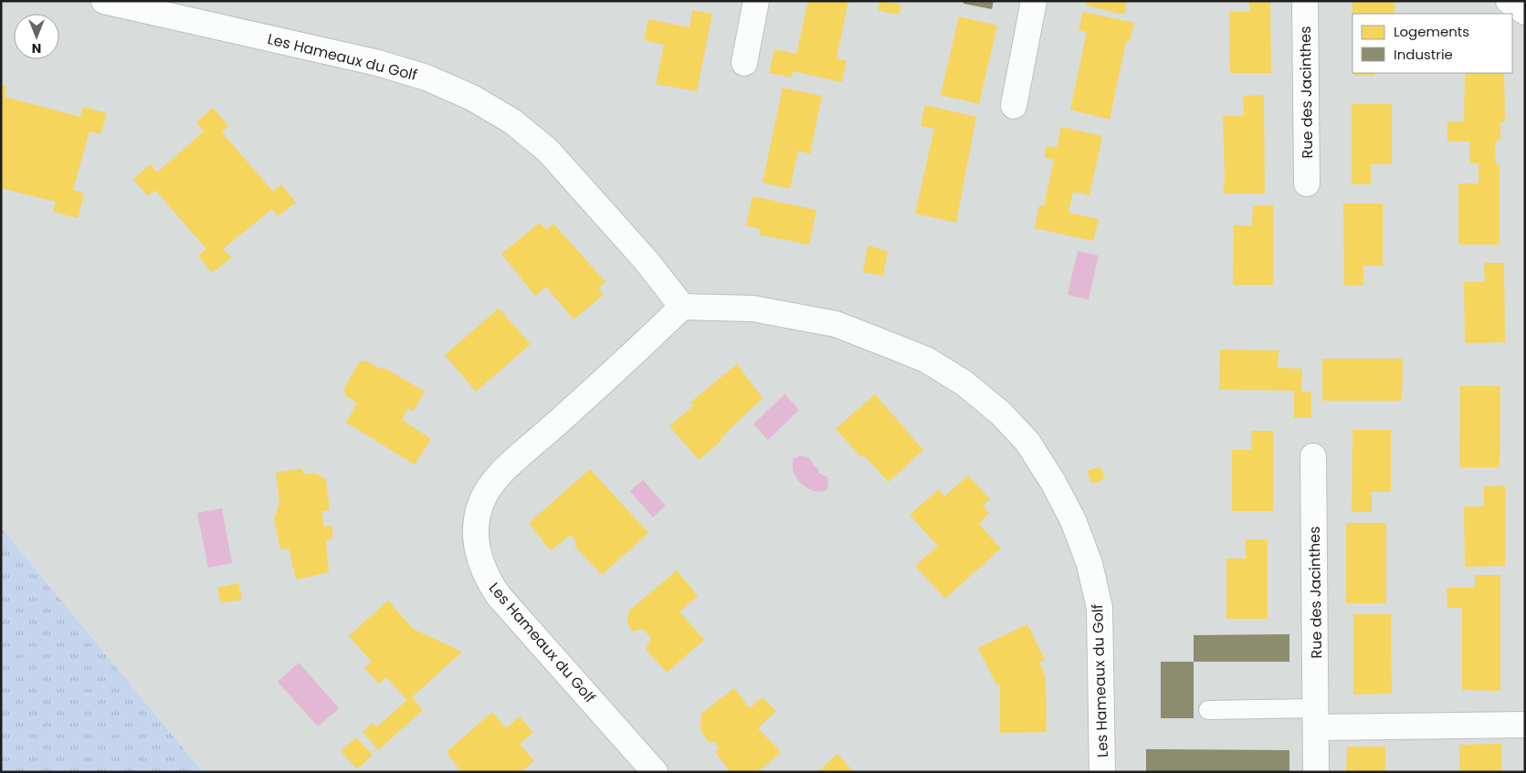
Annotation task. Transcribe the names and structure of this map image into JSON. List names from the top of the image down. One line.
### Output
{"streets":{"street":["Les Hameaux du Golf","Rue des Jacinthes"]},"legend":["Logements","Industrie"],"north":"bottom"}
